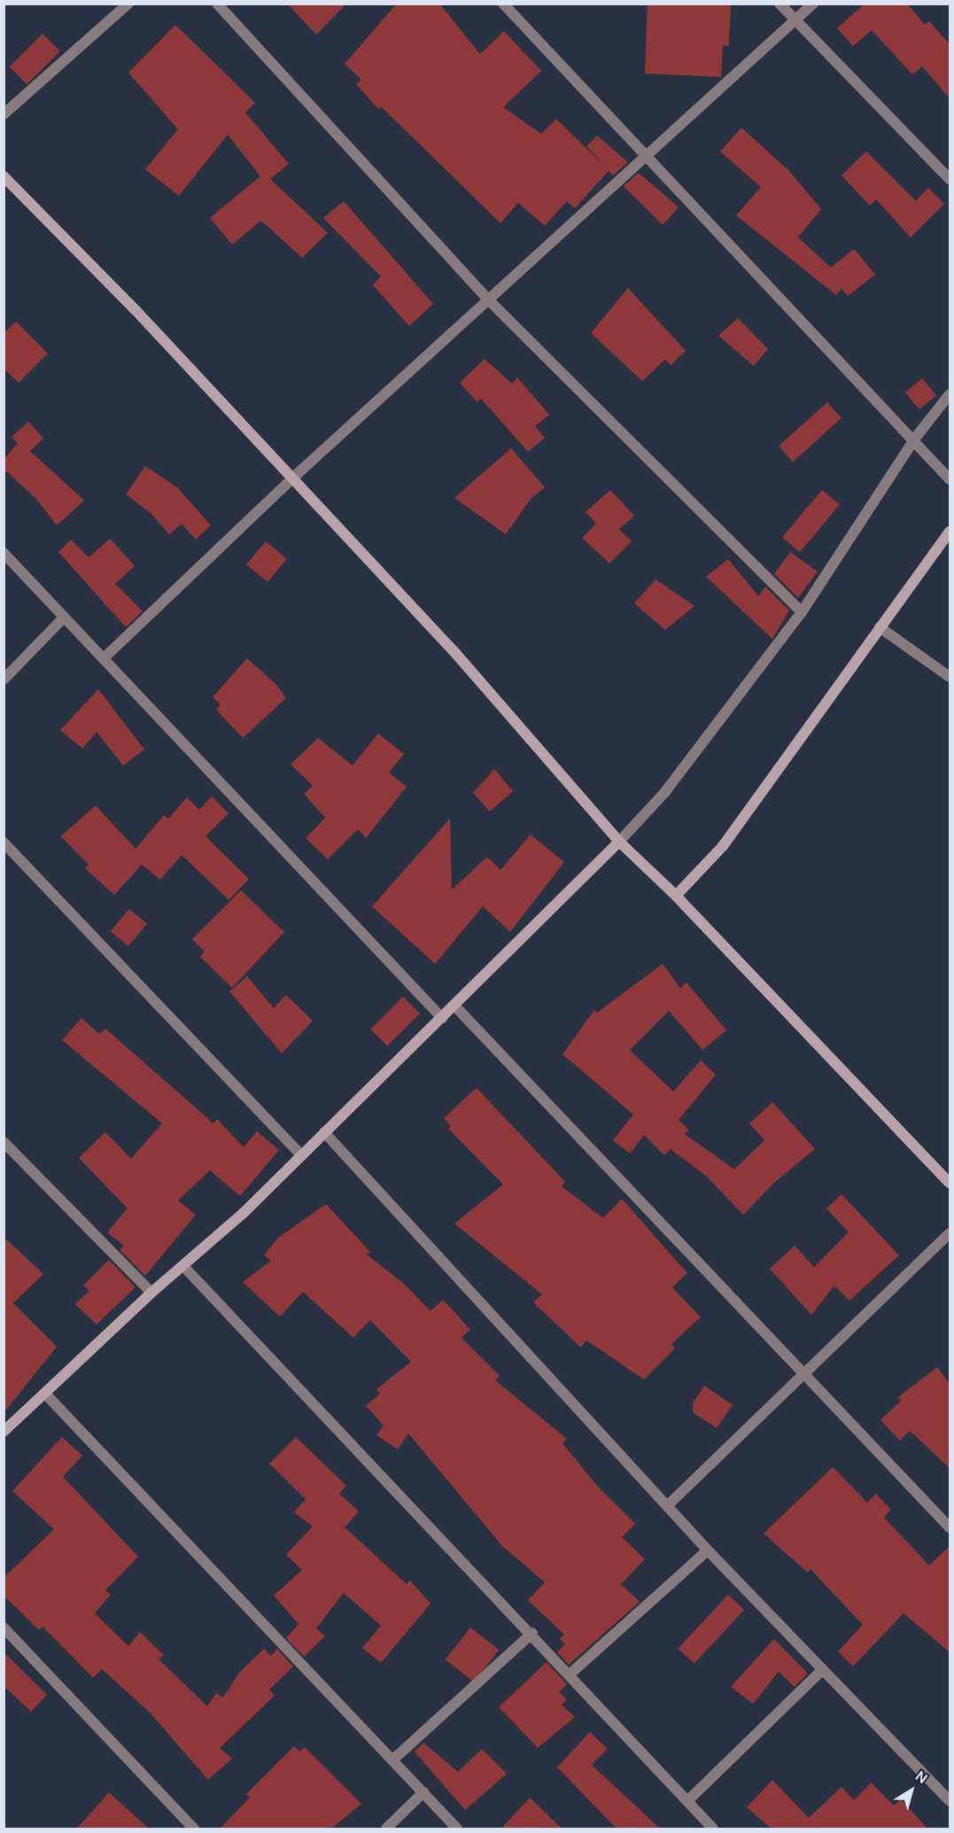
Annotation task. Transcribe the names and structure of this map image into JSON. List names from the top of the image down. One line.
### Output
{"north":"top right"}
